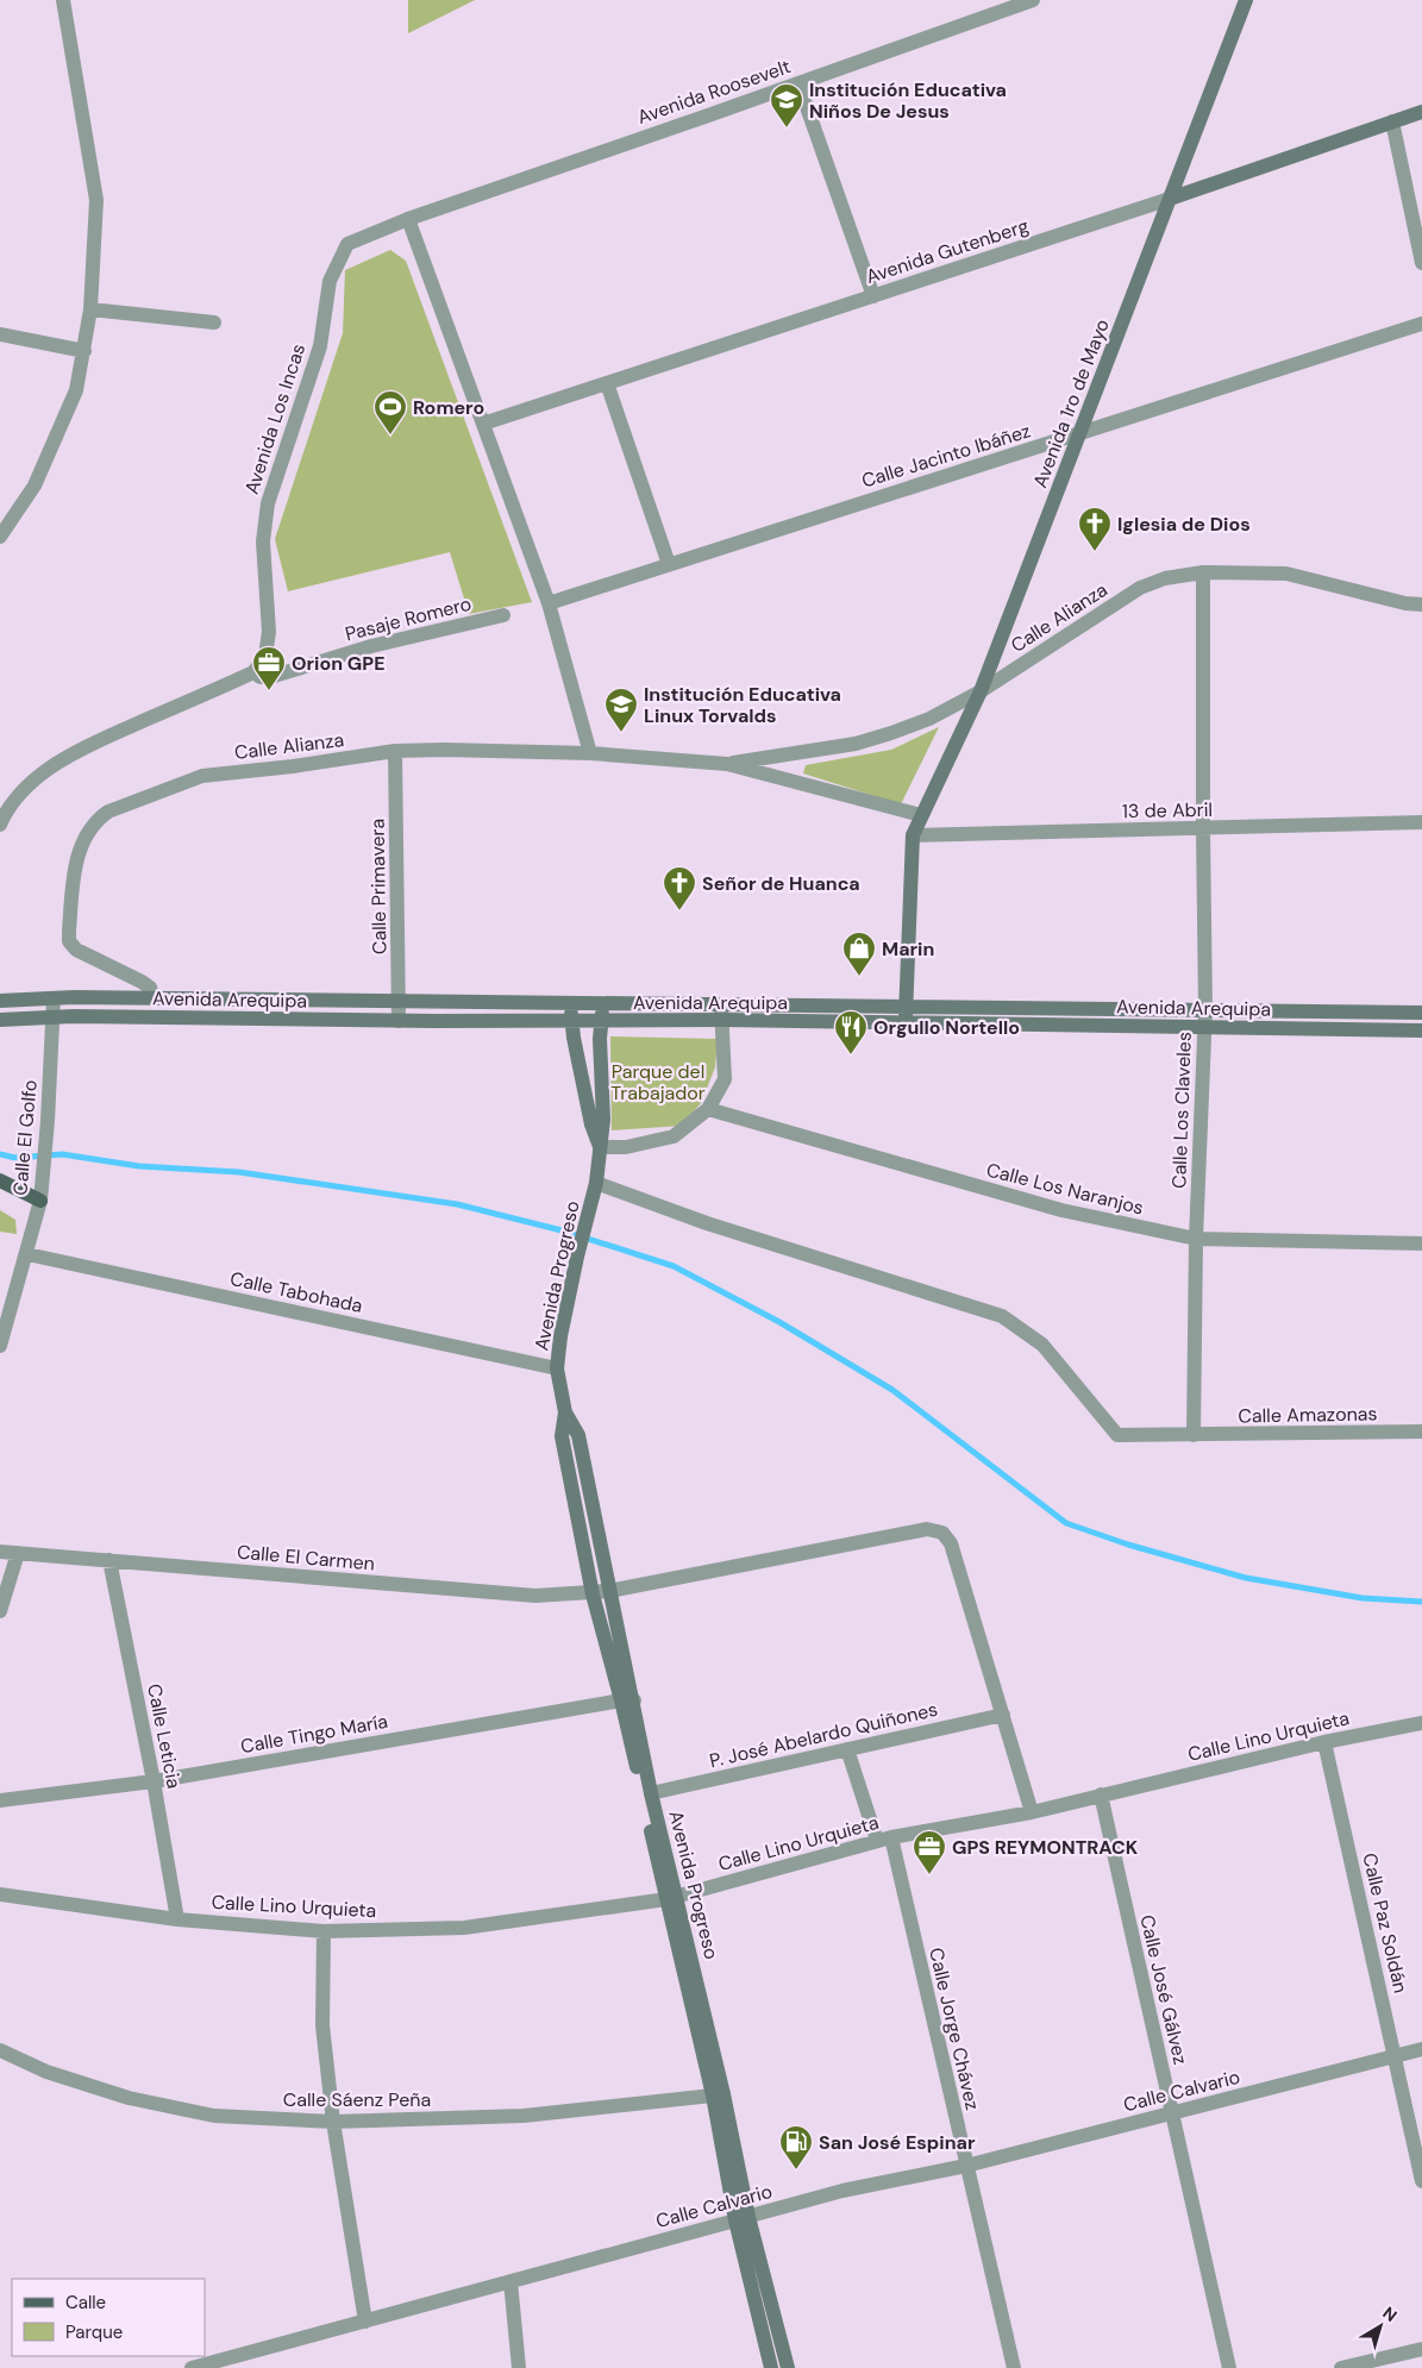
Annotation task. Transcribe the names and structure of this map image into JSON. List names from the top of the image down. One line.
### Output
{"streets":{"main road":["Avenida Gutenberg","Avenida 1ro de Mayo","Avenida Arequipa","Avenida Progreso"],"street":["Avenida Roosevelt","Avenida Los Incas","Calle Jacinto Ibáñez","Calle Alianza","Pasaje Romero","13 de Abril","Calle Primavera","Calle Los Claveles","Calle El Golfo","Calle Los Naranjos","Calle Tabohada","Calle Amazonas","Calle El Carmen","Calle Tingo María","P. José Abelardo Quiñones","Calle Leticia","Calle Lino Urquieta","Calle Paz Soldán","Calle José Gálvez","Calle Jorge Chávez","Calle Calvario","Calle Sáenz Peña"]},"crossings":[["Avenida Roosevelt","Avenida Los Incas"],["Avenida Gutenberg","Avenida 1ro de Mayo"],["Avenida 1ro de Mayo","Calle Jacinto Ibáñez"],["Avenida 1ro de Mayo","Calle Alianza"],["Avenida 1ro de Mayo","13 de Abril"],["Avenida Los Incas","Pasaje Romero"],["Calle Alianza","Calle Primavera"],["Calle Alianza","Avenida Arequipa"],["Calle Alianza","Calle Los Claveles"],["13 de Abril","Calle Los Claveles"],["Calle Primavera","Avenida Arequipa"],["Avenida Arequipa","Calle Los Claveles"],["Avenida Arequipa","Calle El Golfo"],["Avenida Arequipa","Avenida Progreso"],["Calle Los Claveles","Calle Los Naranjos"],["Calle Los Claveles","Calle Amazonas"],["Calle El Golfo","Calle Tabohada"],["Avenida Progreso","Calle Tabohada"],["Avenida Progreso","Calle Amazonas"],["Avenida Progreso","Calle El Carmen"],["Avenida Progreso","Calle Tingo María"],["Avenida Progreso","P. José Abelardo Quiñones"],["Avenida Progreso","Calle Lino Urquieta"],["Avenida Progreso","Calle Calvario"],["Avenida Progreso","Calle Sáenz Peña"],["Calle El Carmen","P. José Abelardo Quiñones"],["Calle El Carmen","Calle Leticia"],["Calle El Carmen","Calle Lino Urquieta"],["Calle Tingo María","Calle Leticia"],["P. José Abelardo Quiñones","Calle Jorge Chávez"],["Calle Leticia","Calle Lino Urquieta"],["Calle Lino Urquieta","Calle Paz Soldán"],["Calle Lino Urquieta","Calle José Gálvez"],["Calle Lino Urquieta","Calle Jorge Chávez"],["Calle Paz Soldán","Calle Calvario"],["Calle José Gálvez","Calle Calvario"],["Calle Jorge Chávez","Calle Calvario"]],"parks":["Parque del Trabajador"],"places":{"school or university":["Institución Educativa Niños De Jesus","Institución Educativa Linux Torvalds"],"sports":["Romero"],"church":["Iglesia de Dios","Señor de Huanca"],"office":["Orion GPE","GPS REYMONTRACK"],"shop":["Marin"],"restaurant":["Orgullo Nortello"],"fuel station":["San José Espinar"]},"legend":["Calle","Parque"],"north":"top right"}
